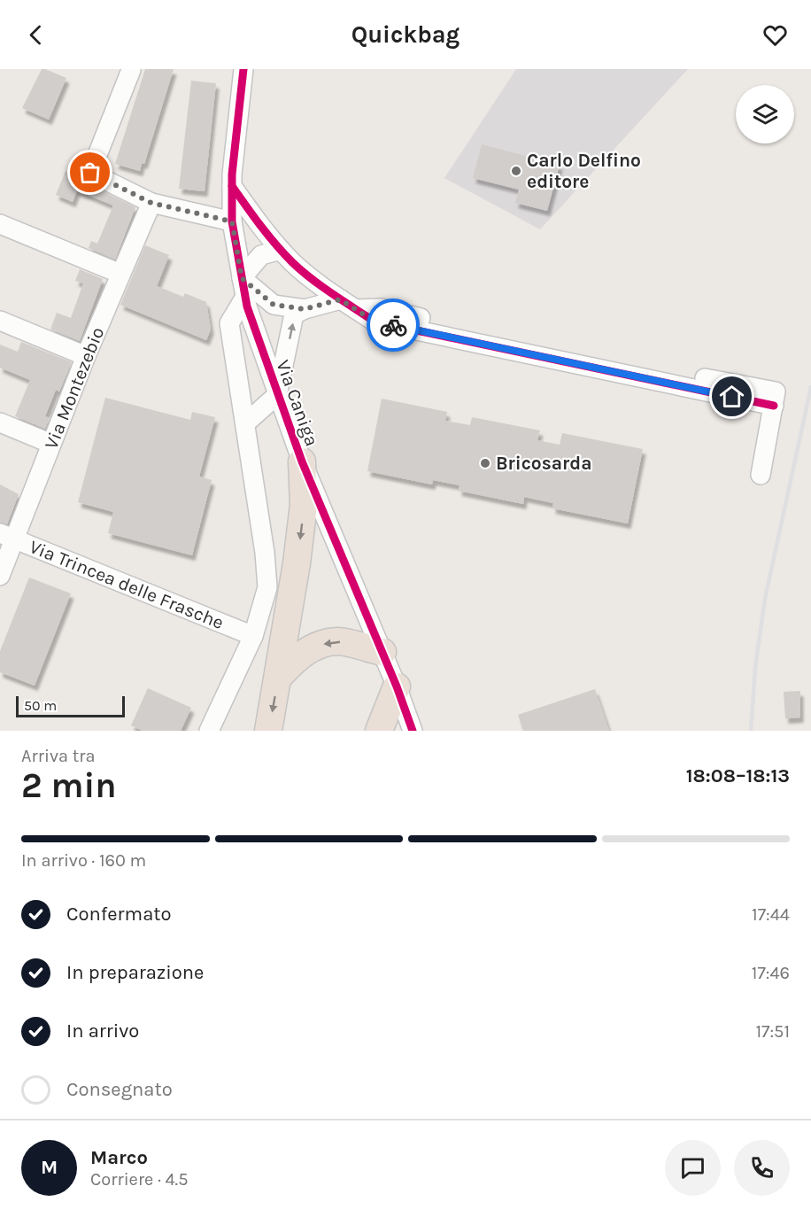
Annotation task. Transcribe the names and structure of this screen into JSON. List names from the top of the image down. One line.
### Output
{"streets":{"street":["Via Montezebio","Via Caniga","Via Trincea delle Frasche"]},"crossings":[["Via Montezebio","Via Trincea delle Frasche"]],"places":["Carlo Delfino editore","Bricosarda"],"scale_bar":"50 m","page":{"header":"Quickbag","scale":"50 m","heading":["2 min","Arriva tra","18:08–18:13"],"panel":["Marco","Corriere · 4.5"],"bar":"In arrivo · 160 m","list":[["Confermato","17:44"],["In preparazione","17:46"],["In arrivo","17:51"],"Consegnato"],"round":"M"}}
